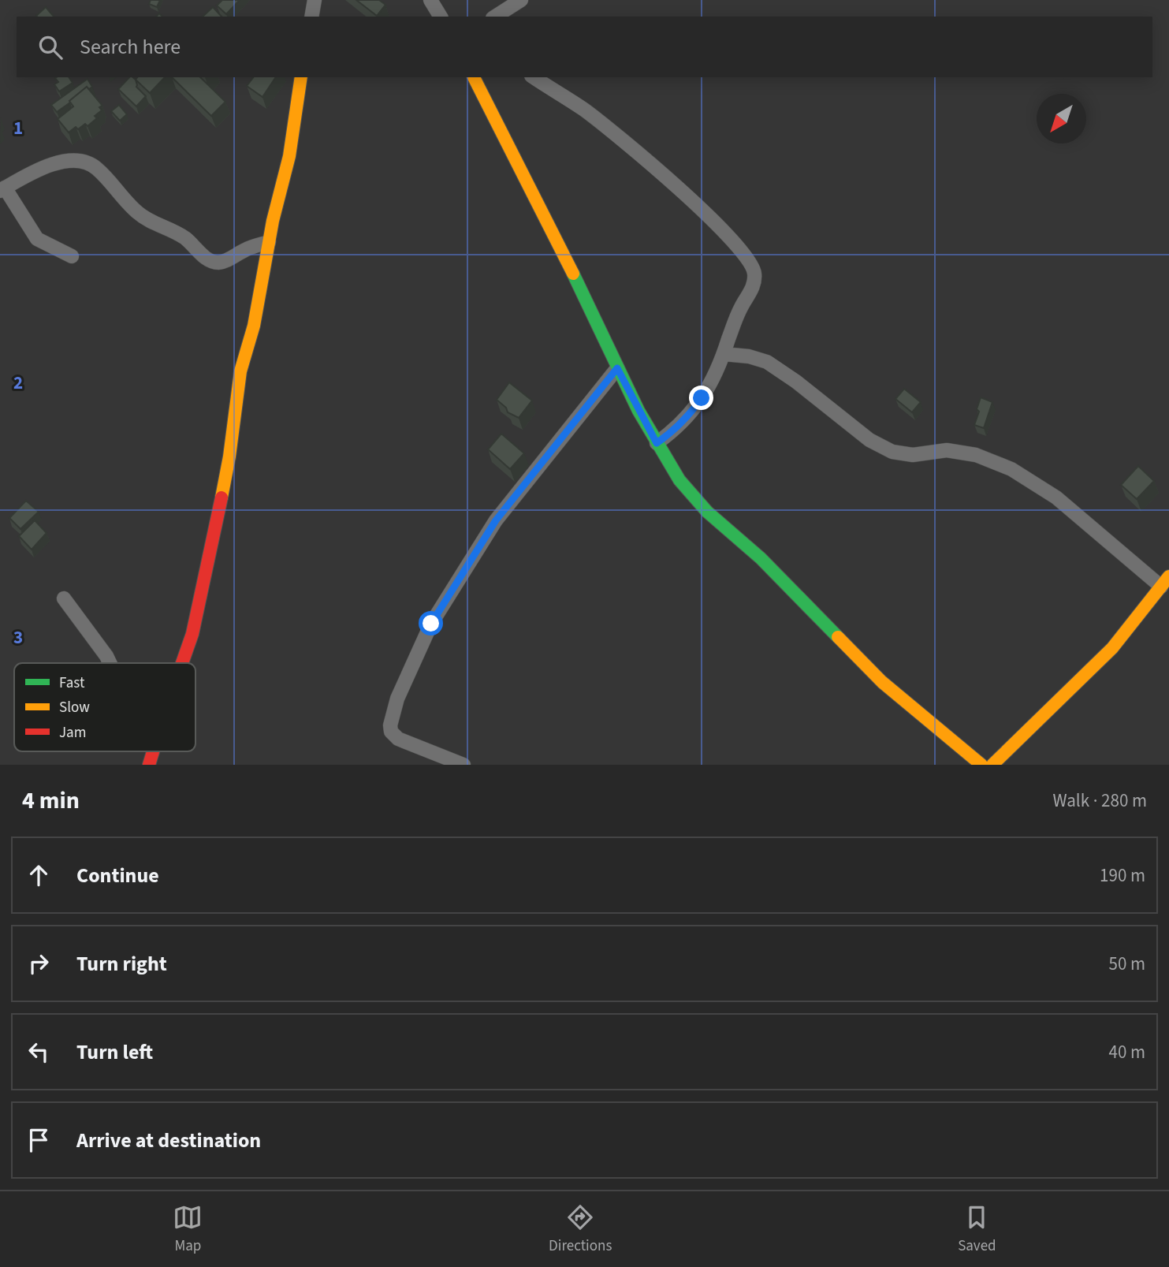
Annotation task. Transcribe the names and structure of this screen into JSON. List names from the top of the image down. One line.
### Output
{"legend":["Fast","Slow","Jam"],"north":"bottom left","page":{"search":"Search here","heading":["4 min","Walk · 280 m"],"list":[["Continue","190 m"],["Turn right","50 m"],["Turn left","40 m"],"Arrive at destination"],"nav":["Map","Directions","Saved"]},"grid":{"rows":["1","2","3"]}}
